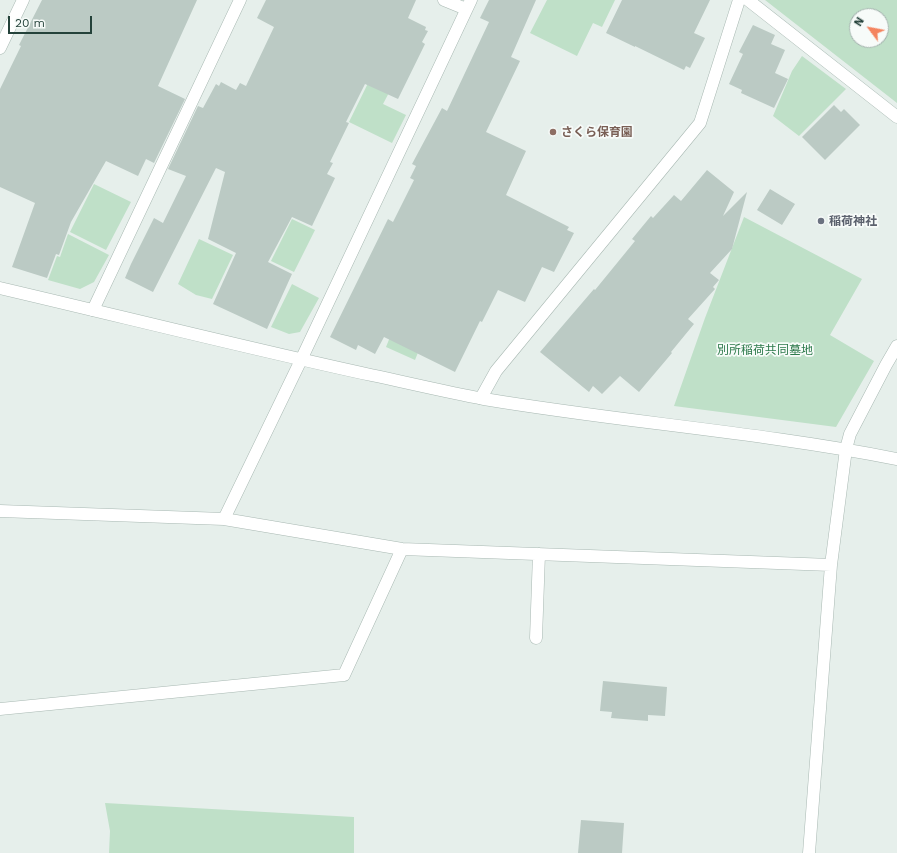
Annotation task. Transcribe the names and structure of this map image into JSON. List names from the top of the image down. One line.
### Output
{"parks":["別所稲荷共同墓地"],"places":["さくら保育園","稲荷神社"],"scale_bar":"20 m","north":"top left"}
